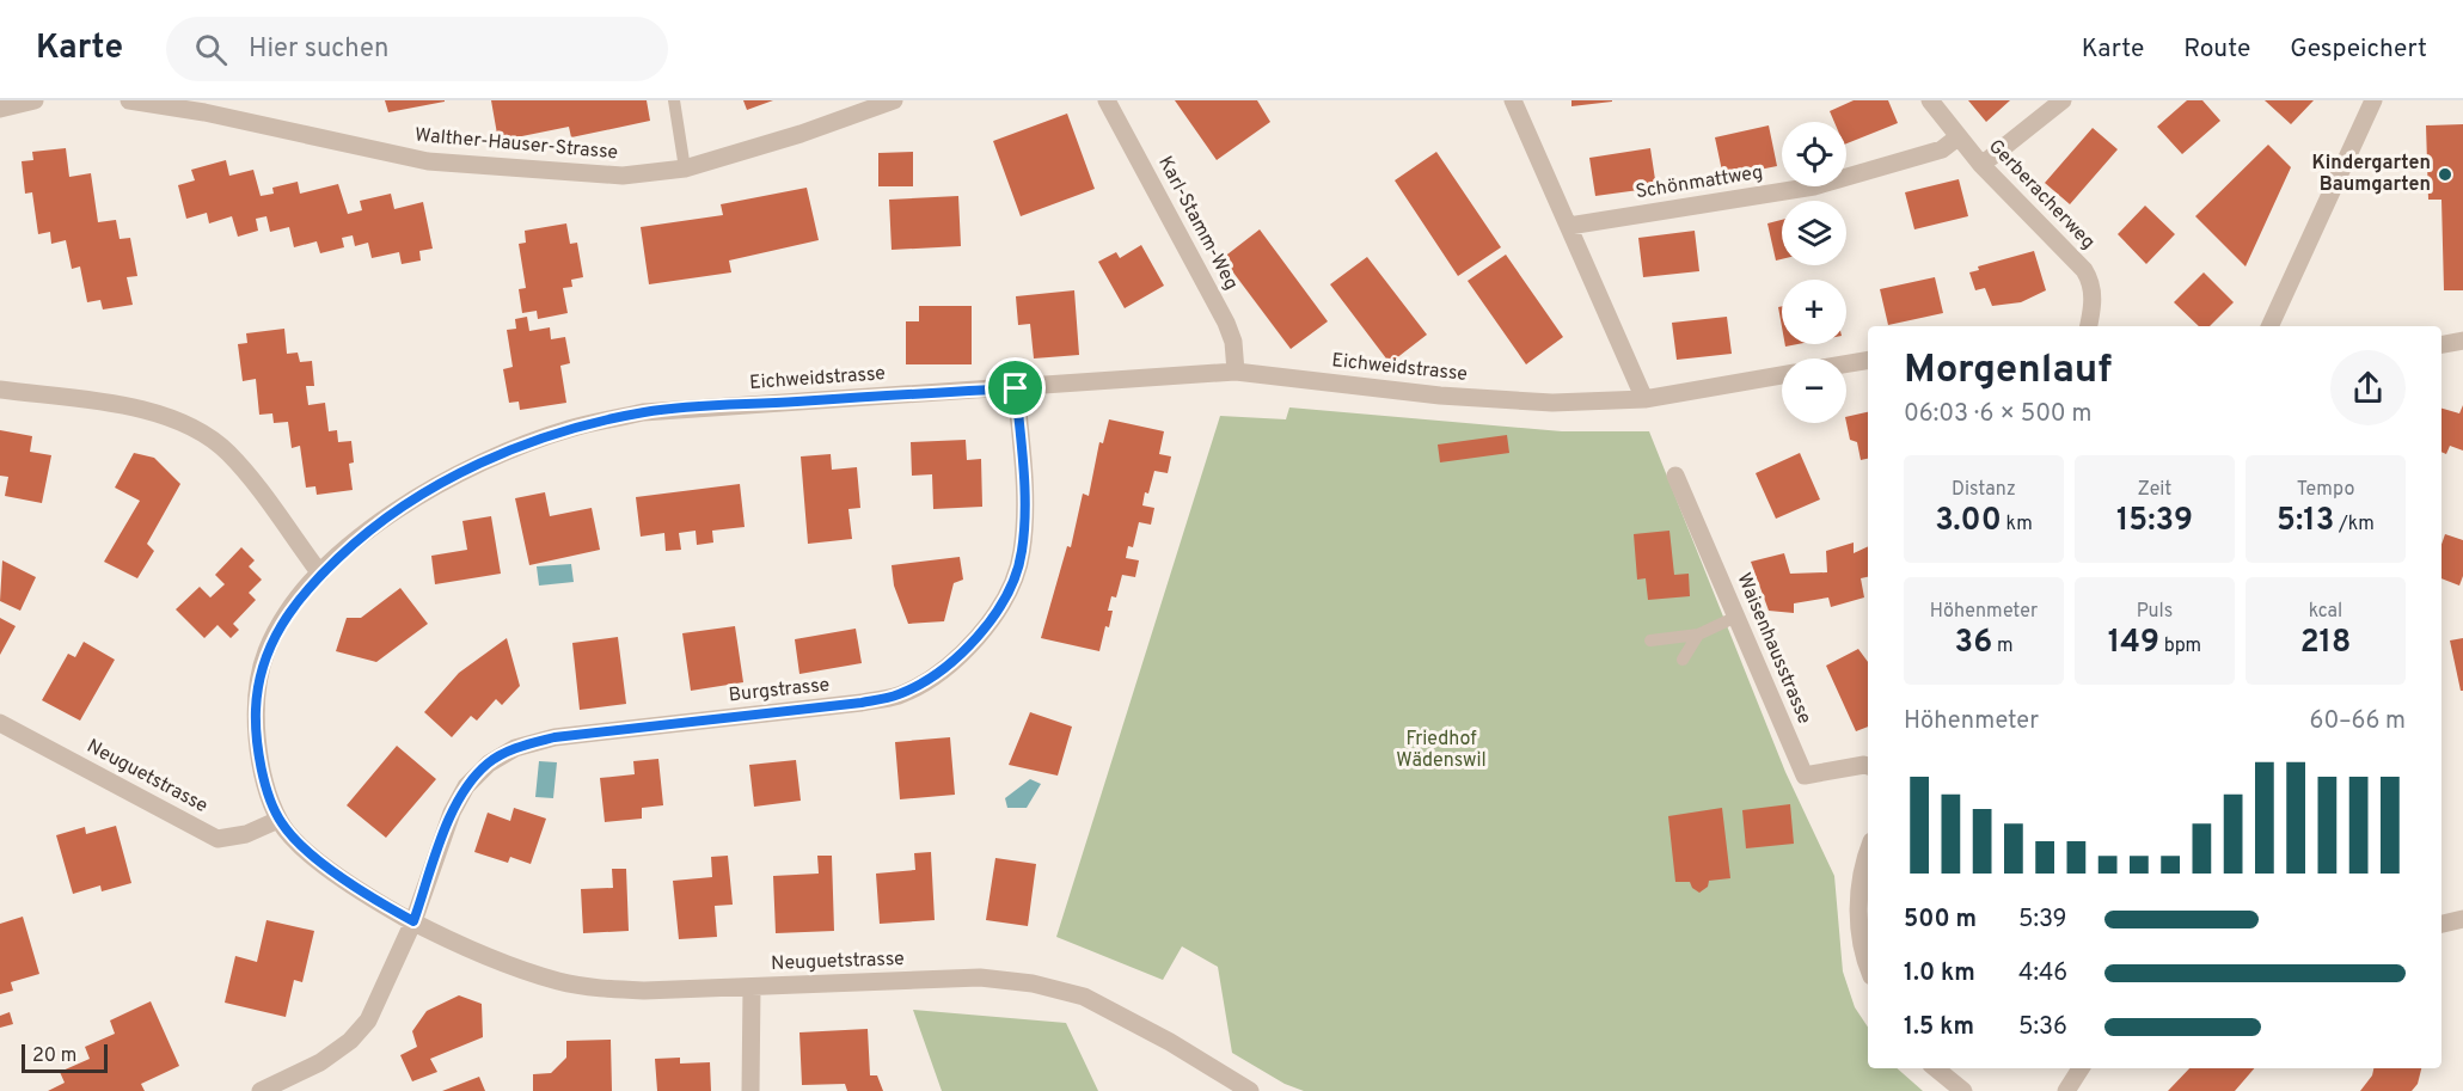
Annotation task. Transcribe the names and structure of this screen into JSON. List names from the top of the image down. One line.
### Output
{"streets":{"street":["Walther-Hauser-Strasse","Schönmattweg","Gerberacherweg","Karl-Stamm-Weg","Eichweidstrasse","Waisenhausstrasse","Burgstrasse","Neuguetstrasse"]},"crossings":[["Schönmattweg","Gerberacherweg"],["Karl-Stamm-Weg","Eichweidstrasse"],["Eichweidstrasse","Burgstrasse"],["Eichweidstrasse","Neuguetstrasse"],["Burgstrasse","Neuguetstrasse"]],"parks":["Friedhof Wädenswil"],"places":["Kindergarten Baumgarten"],"scale_bar":"20 m","page":{"header":"Karte","search":"Hier suchen","nav":["Karte","Route","Gespeichert"],"map_buttons":["+","−"],"heading":["Morgenlauf","06:03 · 6 × 500 m"],"stats":[["Distanz","3.00 km"],["Zeit","15:39"],["Tempo","5:13 /km"],["Höhenmeter","36 m"],["Puls","149 bpm"],["kcal","218"]],"chart":["Höhenmeter","60–66 m"],"list":[{"name":"500 m","note":"5:39"},{"name":"1.0 km","note":"4:46"},{"name":"1.5 km","note":"5:36"}],"scale":"20 m"}}
